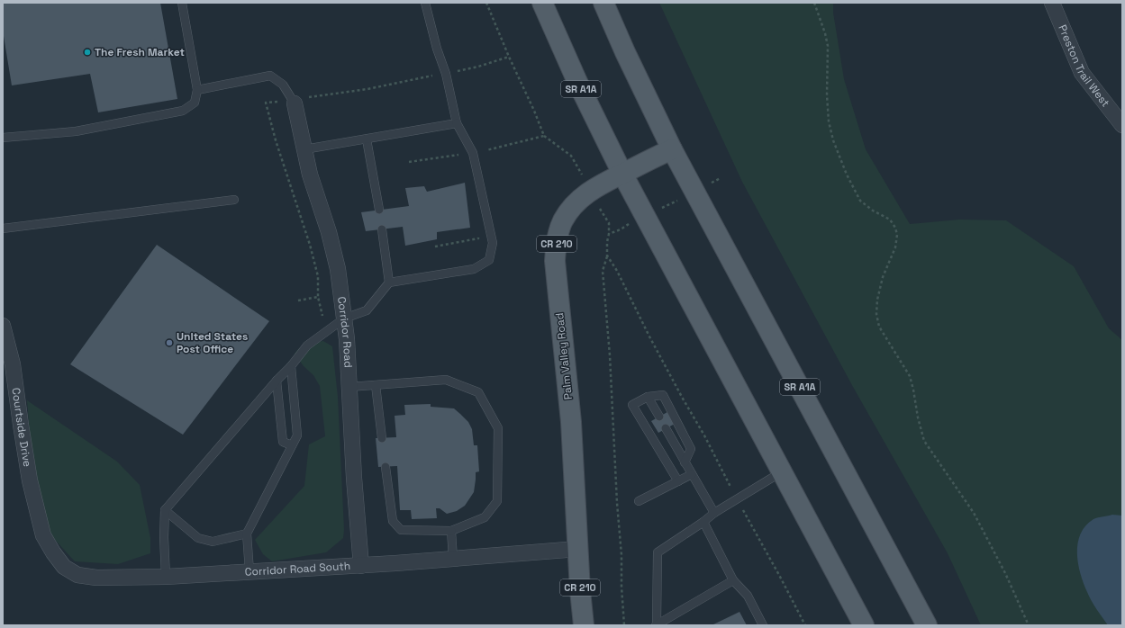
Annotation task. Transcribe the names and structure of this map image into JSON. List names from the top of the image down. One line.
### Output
{"streets":{"main road":["SR A1A","CR 210","Palm Valley Road"],"street":["Preston Trail West","Corridor Road","Courtside Drive","Corridor Road South"]},"crossings":[["SR A1A","Palm Valley Road"],["Corridor Road","Corridor Road South"],["Palm Valley Road","Corridor Road South"],["Courtside Drive","Corridor Road South"]],"places":["The Fresh Market","United States Post Office"]}
